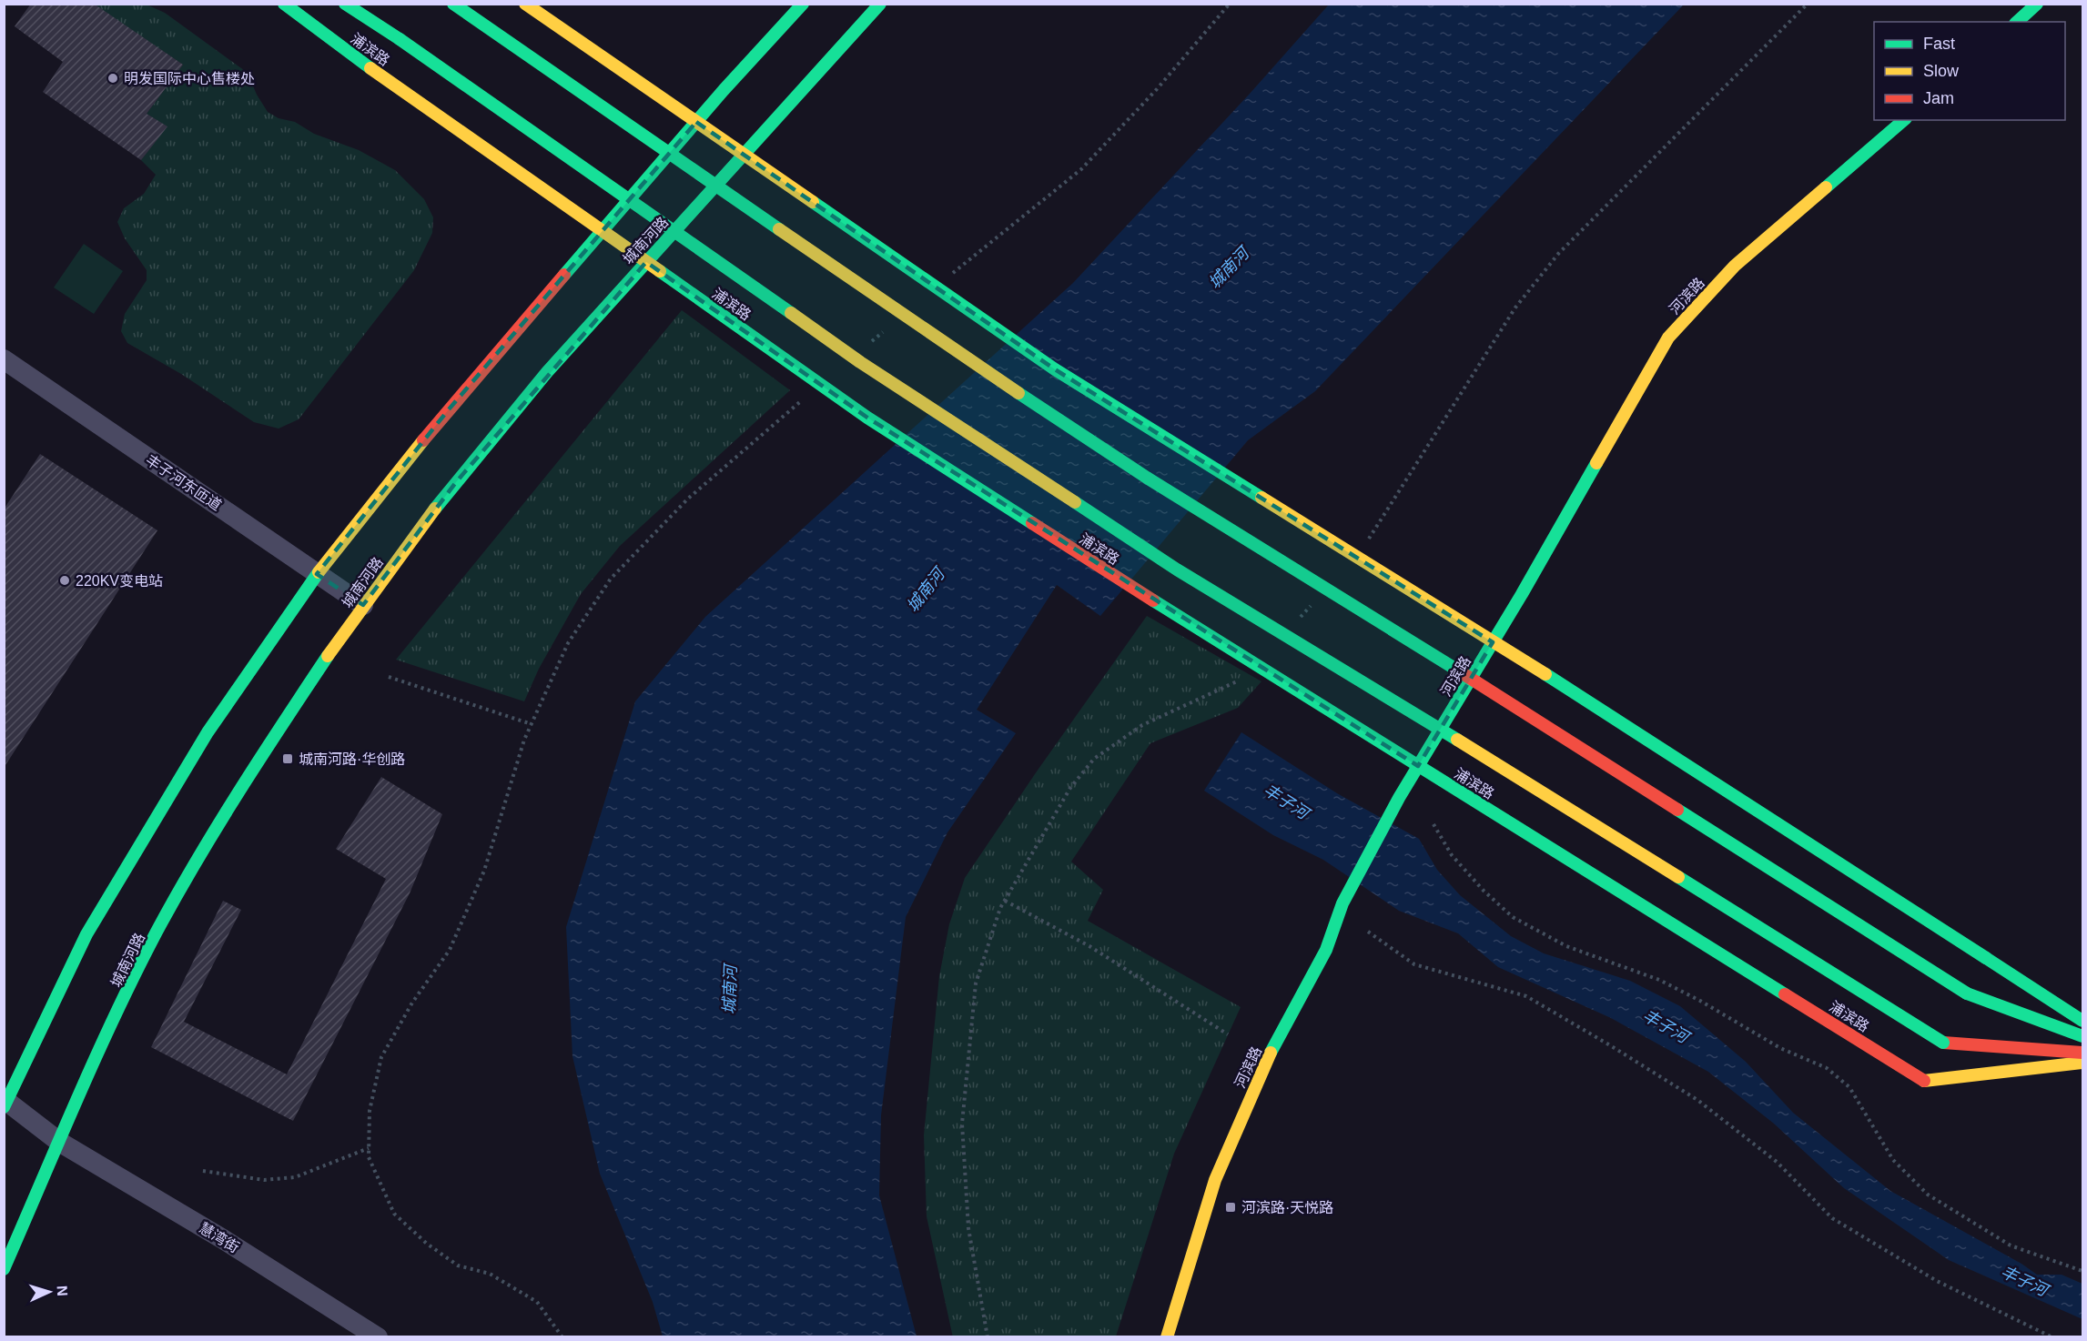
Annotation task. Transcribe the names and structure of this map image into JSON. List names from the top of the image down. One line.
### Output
{"streets":{"main road":["浦滨路","城南河路","河滨路"],"street":["丰子河东匝道","慧湾街"]},"crossings":[["城南河路","丰子河东匝道"],["城南河路","慧湾街"]],"water":["城南河","丰子河"],"places":{"other":["明发国际中心售楼处","220KV变电站"],"transit":["城南河路·华创路","河滨路·天悦路"]},"legend":["Fast","Slow","Jam"],"north":"right"}
